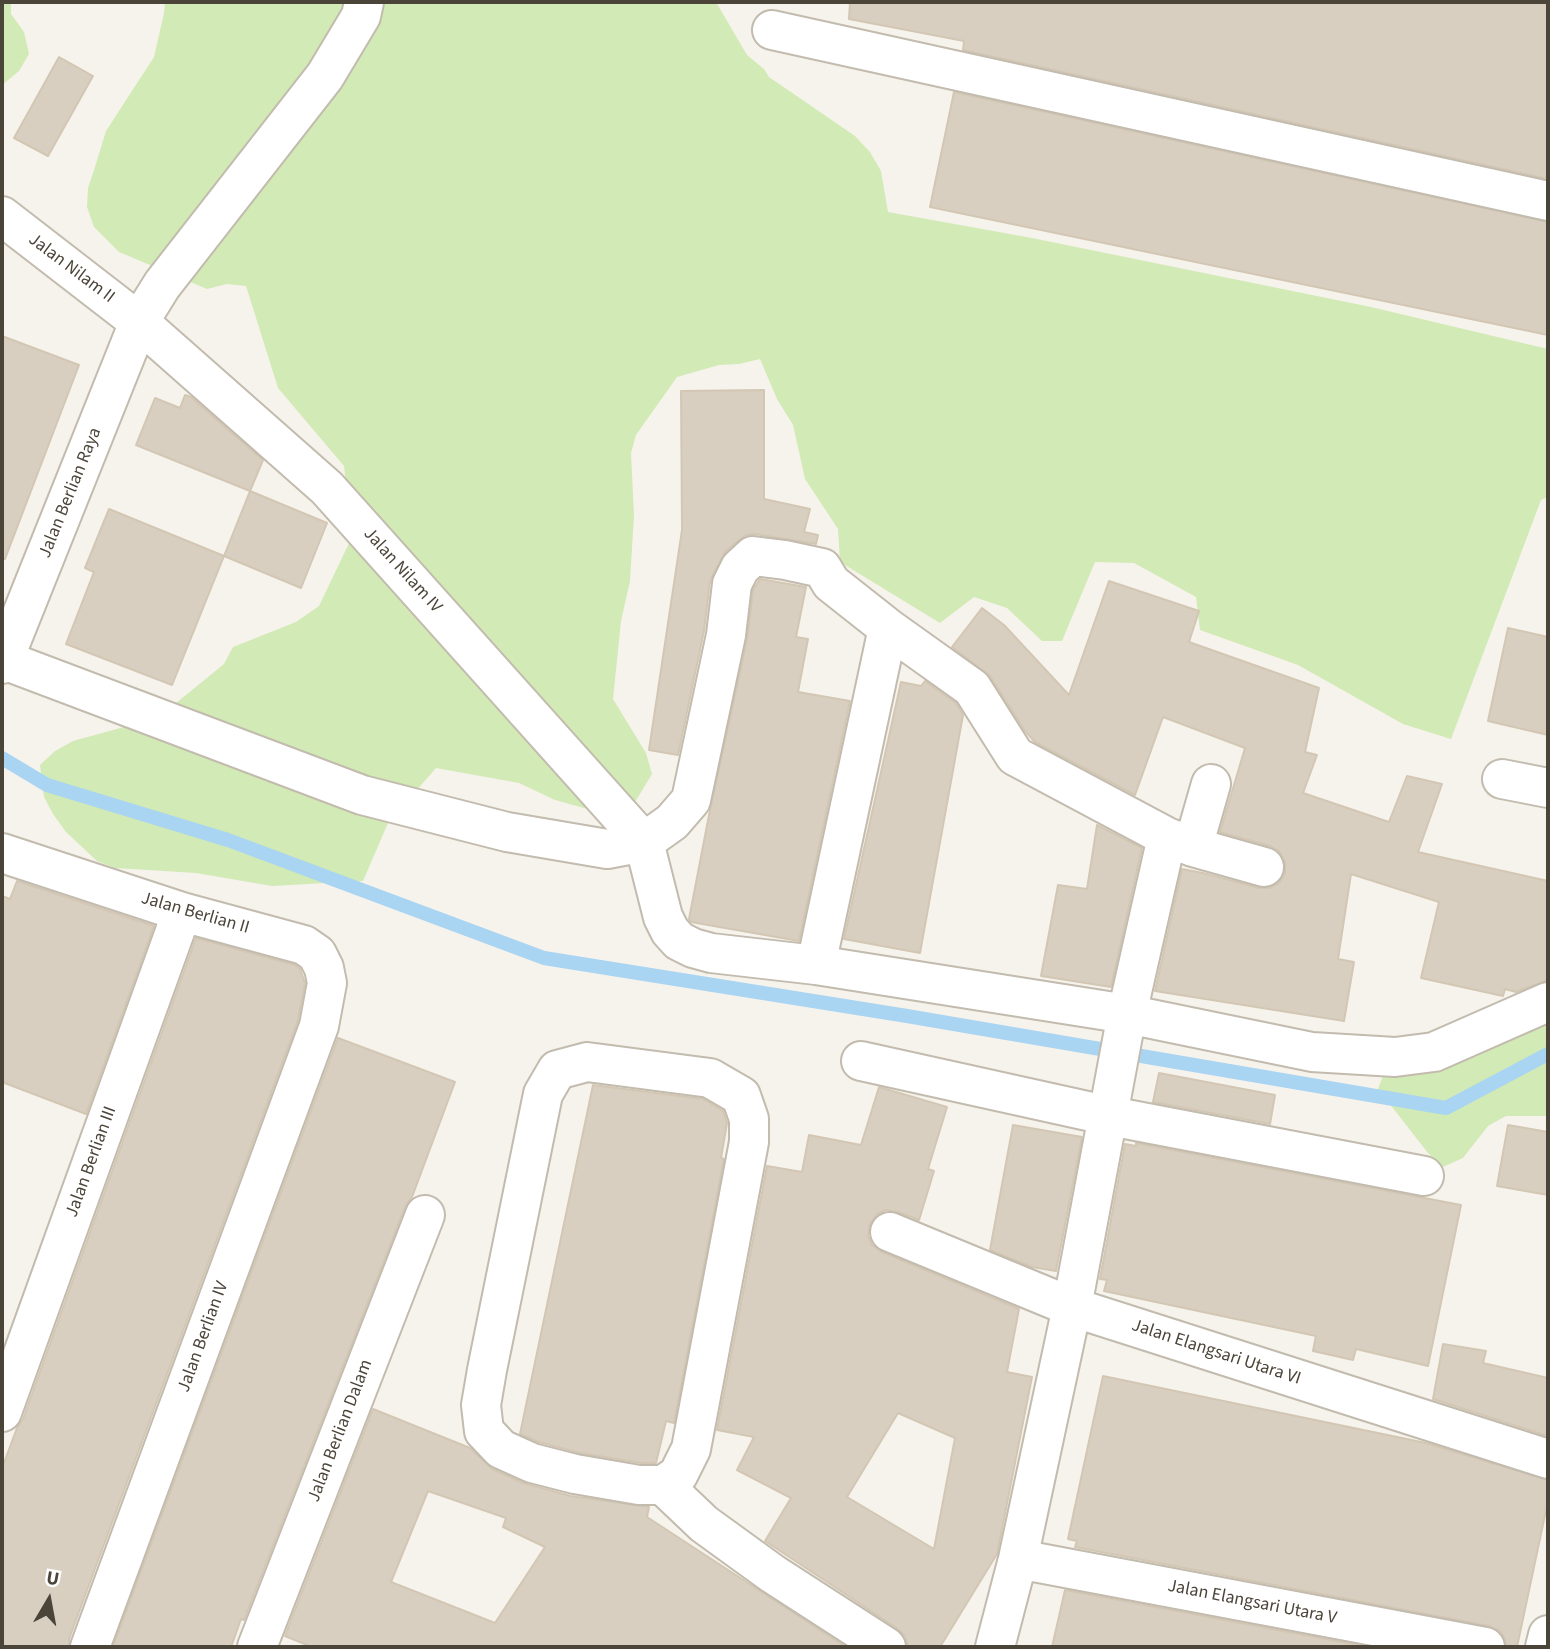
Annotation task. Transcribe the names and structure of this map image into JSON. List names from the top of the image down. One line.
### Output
{"streets":{"street":["Jalan Nilam II","Jalan Berlian Raya","Jalan Nilam IV","Jalan Berlian II","Jalan Berlian III","Jalan Berlian IV","Jalan Elangsari Utara VI","Jalan Berlian Dalam","Jalan Elangsari Utara V"]},"crossings":[["Jalan Nilam II","Jalan Berlian Raya"],["Jalan Nilam II","Jalan Nilam IV"],["Jalan Berlian Raya","Jalan Nilam IV"],["Jalan Berlian II","Jalan Berlian III"],["Jalan Berlian II","Jalan Berlian IV"]],"north":"top"}
